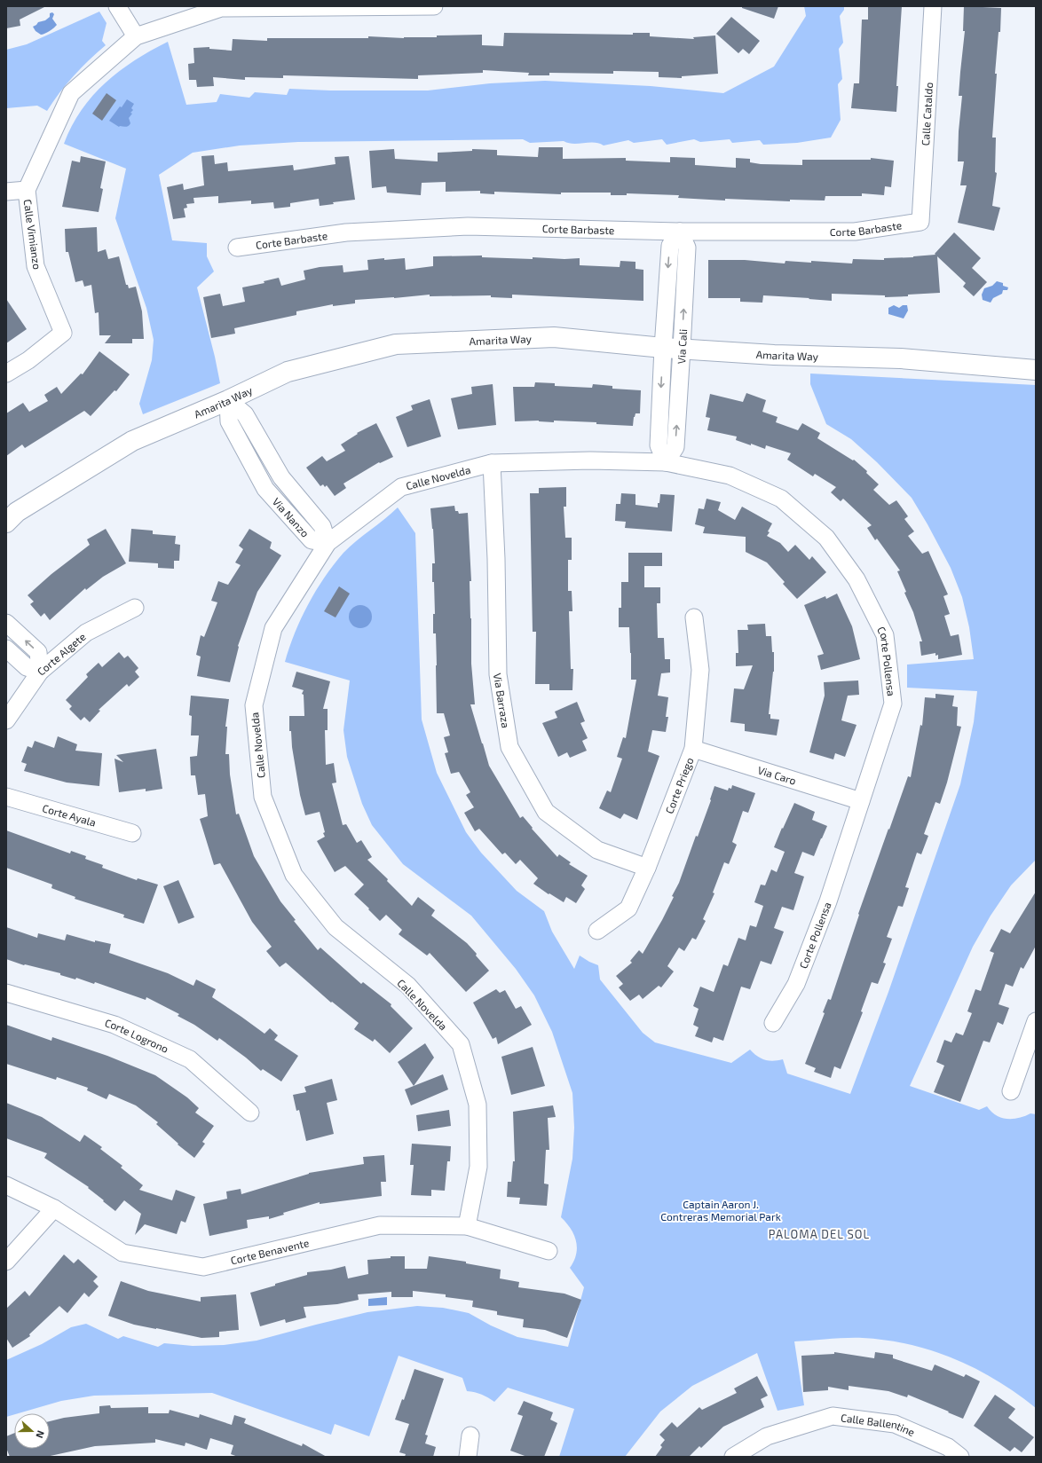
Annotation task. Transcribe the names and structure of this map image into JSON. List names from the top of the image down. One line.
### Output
{"streets":{"street":["Calle Cataldo","Corte Barbaste","Calle Vimianzo","Amarita Way","Via Cali","Calle Novelda","Via Nanzo","Corte Algete","Corte Pollensa","Via Barraza","Via Caro","Corte Priego","Corte Ayala","Corte Logrono","Corte Benavente","Calle Ballentine"]},"crossings":[["Calle Cataldo","Corte Barbaste"],["Corte Barbaste","Via Cali"],["Amarita Way","Via Cali"],["Amarita Way","Via Nanzo"],["Via Cali","Calle Novelda"],["Via Cali","Corte Pollensa"],["Calle Novelda","Via Nanzo"],["Calle Novelda","Corte Pollensa"],["Calle Novelda","Via Barraza"],["Calle Novelda","Corte Benavente"],["Corte Pollensa","Via Caro"],["Via Barraza","Corte Priego"],["Via Caro","Corte Priego"]],"districts":["PALOMA DEL SOL"],"parks":["Captain Aaron J. Contreras Memorial Park"],"north":"right"}
